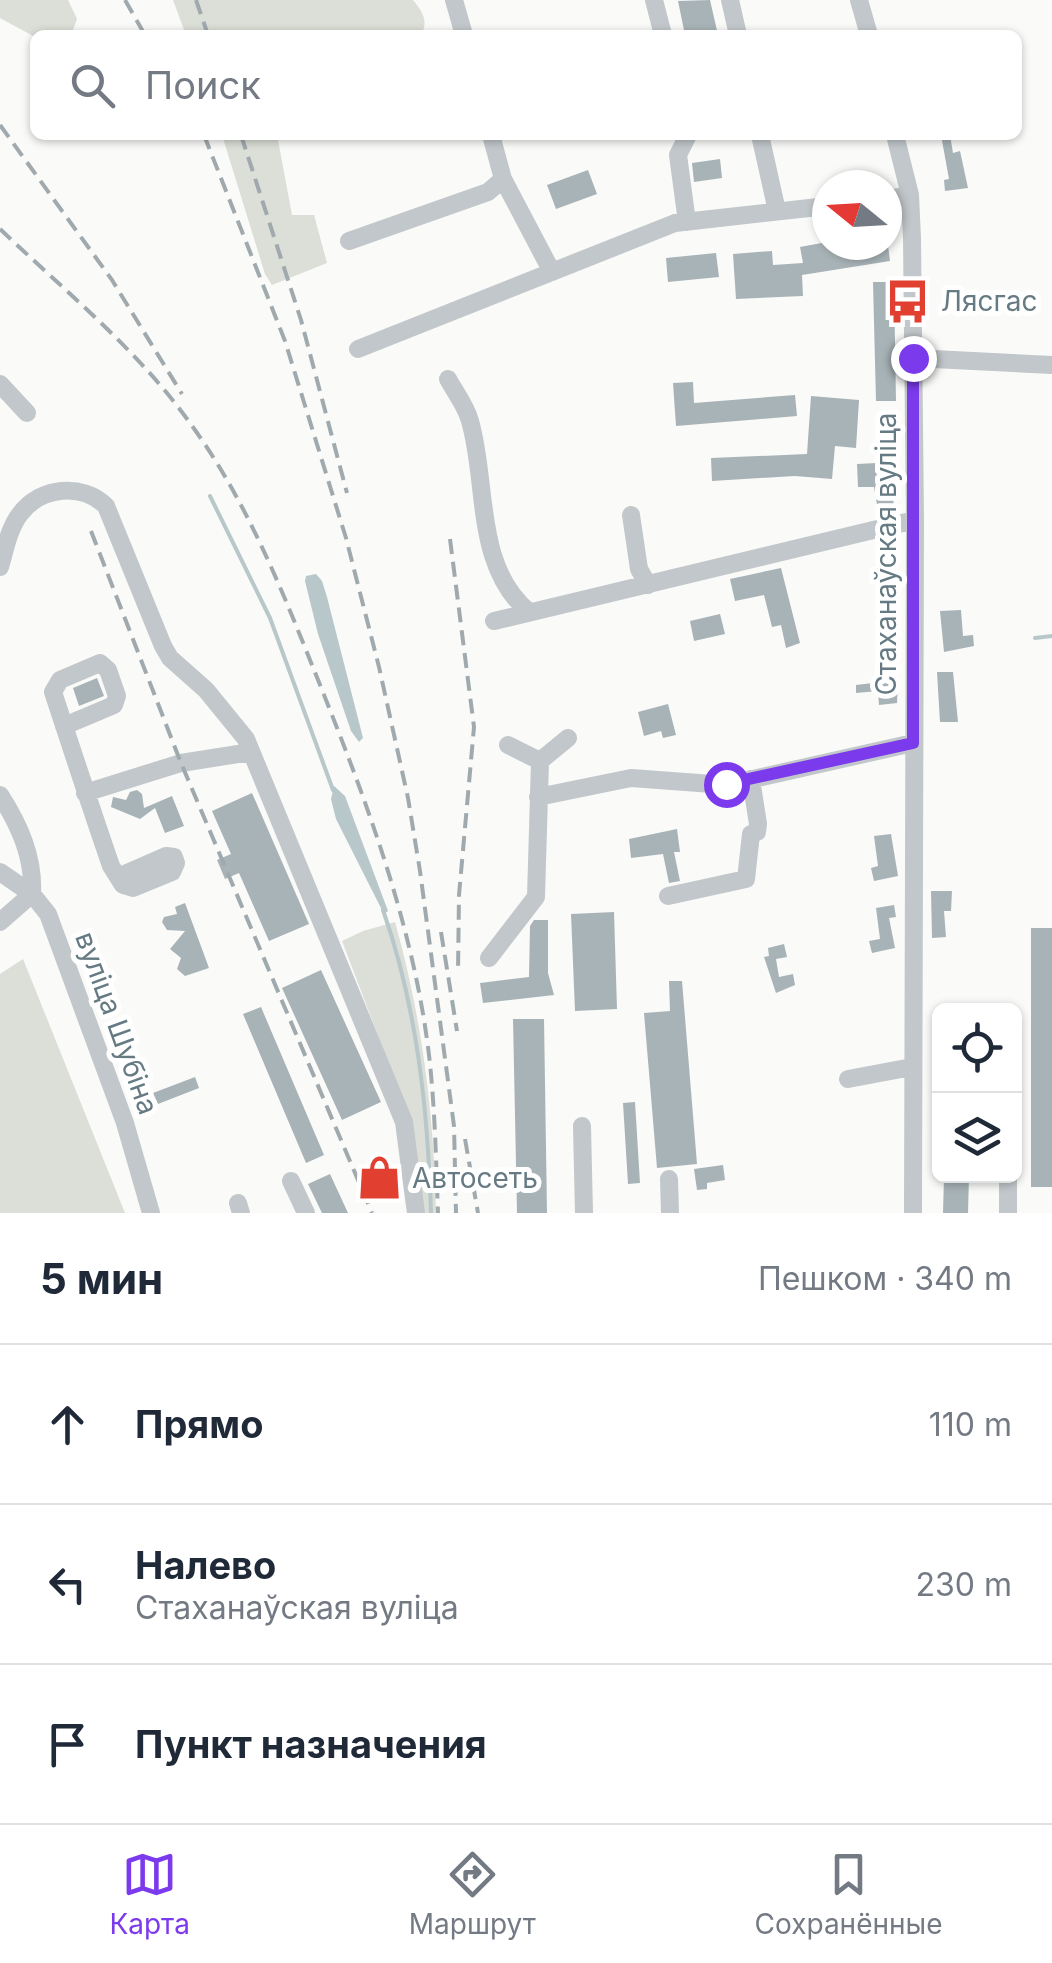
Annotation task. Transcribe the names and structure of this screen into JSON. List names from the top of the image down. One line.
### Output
{"streets":{"street":["Стаханаўская вуліца","вуліца Шубіна"]},"places":{"bus stop":["Лясгас"],"shop":["Автосеть"]},"north":"left","page":{"search":"Поиск","heading":["5 мин","Пешком · 340 m"],"list":[["Прямо","110 m"],["Налево","Стаханаўская вуліца","230 m"],"Пункт назначения"],"nav":["Карта","Маршрут","Сохранённые"]}}
